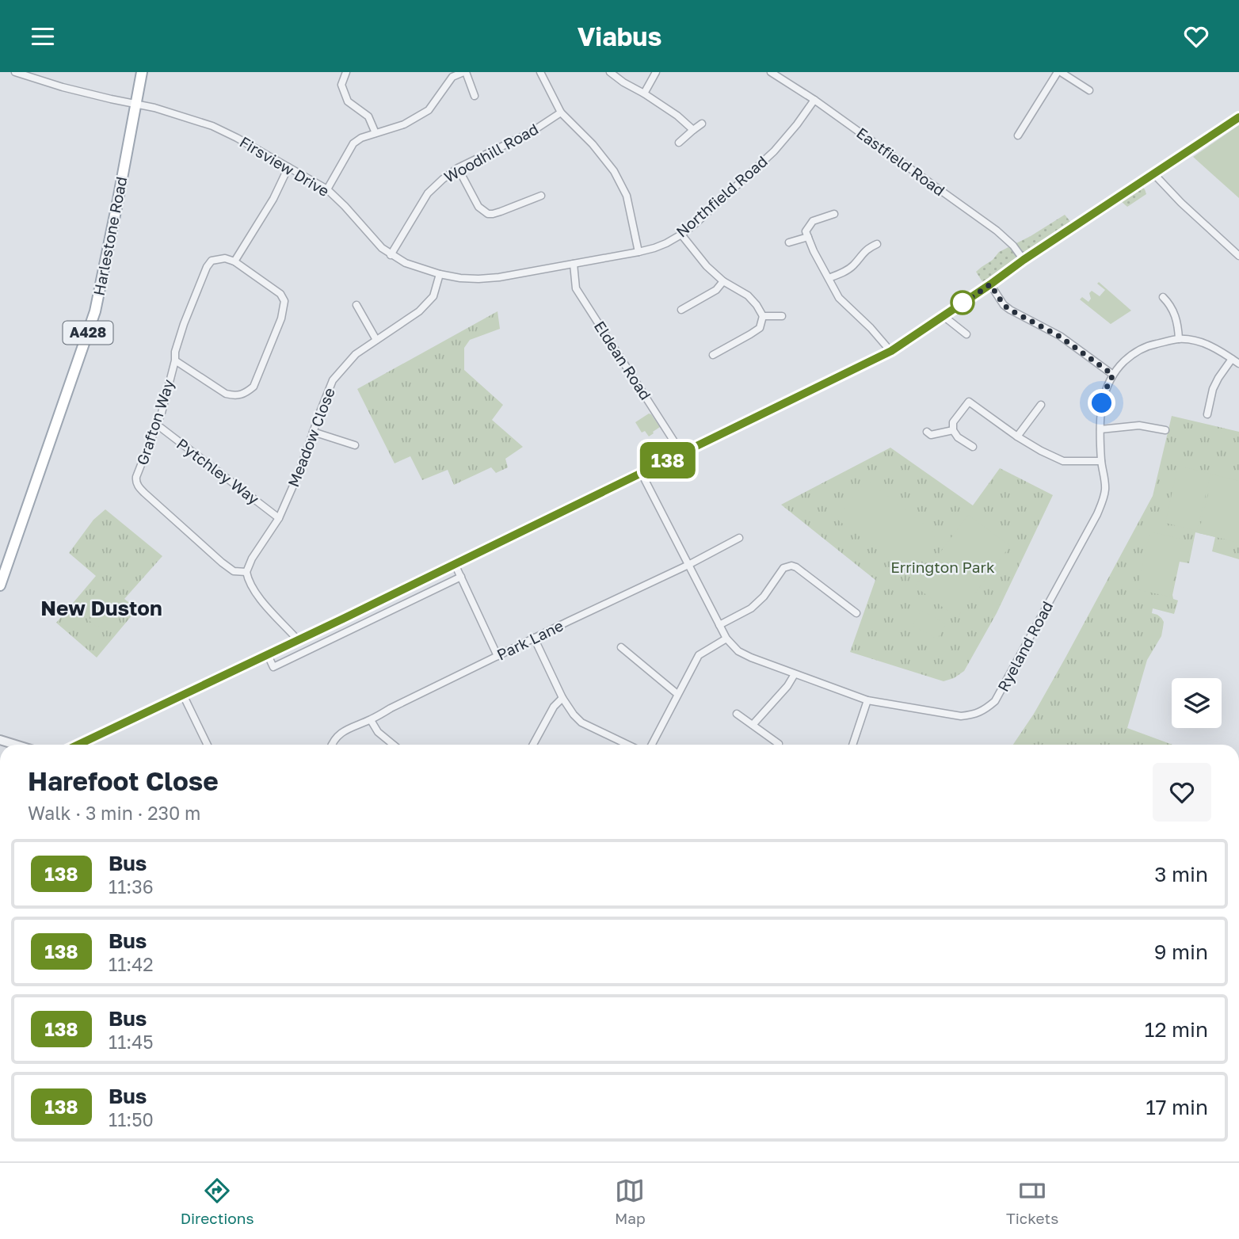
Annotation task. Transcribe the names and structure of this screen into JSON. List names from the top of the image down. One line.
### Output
{"streets":{"main road":["Harlestone Road","A428"],"street":["Woodhill Road","Eastfield Road","Firsview Drive","Northfield Road","Eldean Road","Grafton Way","Meadow Close","Pytchley Way","Park Lane","Ryeland Road"]},"crossings":[["Woodhill Road","Firsview Drive"],["Eastfield Road","Northfield Road"],["Firsview Drive","Northfield Road"],["Firsview Drive","Harlestone Road"],["Firsview Drive","Eldean Road"],["Firsview Drive","Meadow Close"],["Northfield Road","Eldean Road"],["Grafton Way","Meadow Close"],["Grafton Way","Pytchley Way"],["Meadow Close","Pytchley Way"],["Park Lane","Ryeland Road"]],"districts":["New Duston"],"parks":["Errington Park"],"lines":["bus line 138"],"page":{"header":"Viabus","on_map":"138","heading":["Harefoot Close","Walk · 3 min · 230 m"],"list":[{"mark":"138","name":"Bus","note":"11:36","value":"3 min"},{"mark":"138","name":"Bus","note":"11:42","value":"9 min"},{"mark":"138","name":"Bus","note":"11:45","value":"12 min"},{"mark":"138","name":"Bus","note":"11:50","value":"17 min"}],"tabs":["Directions","Map","Tickets"]}}
